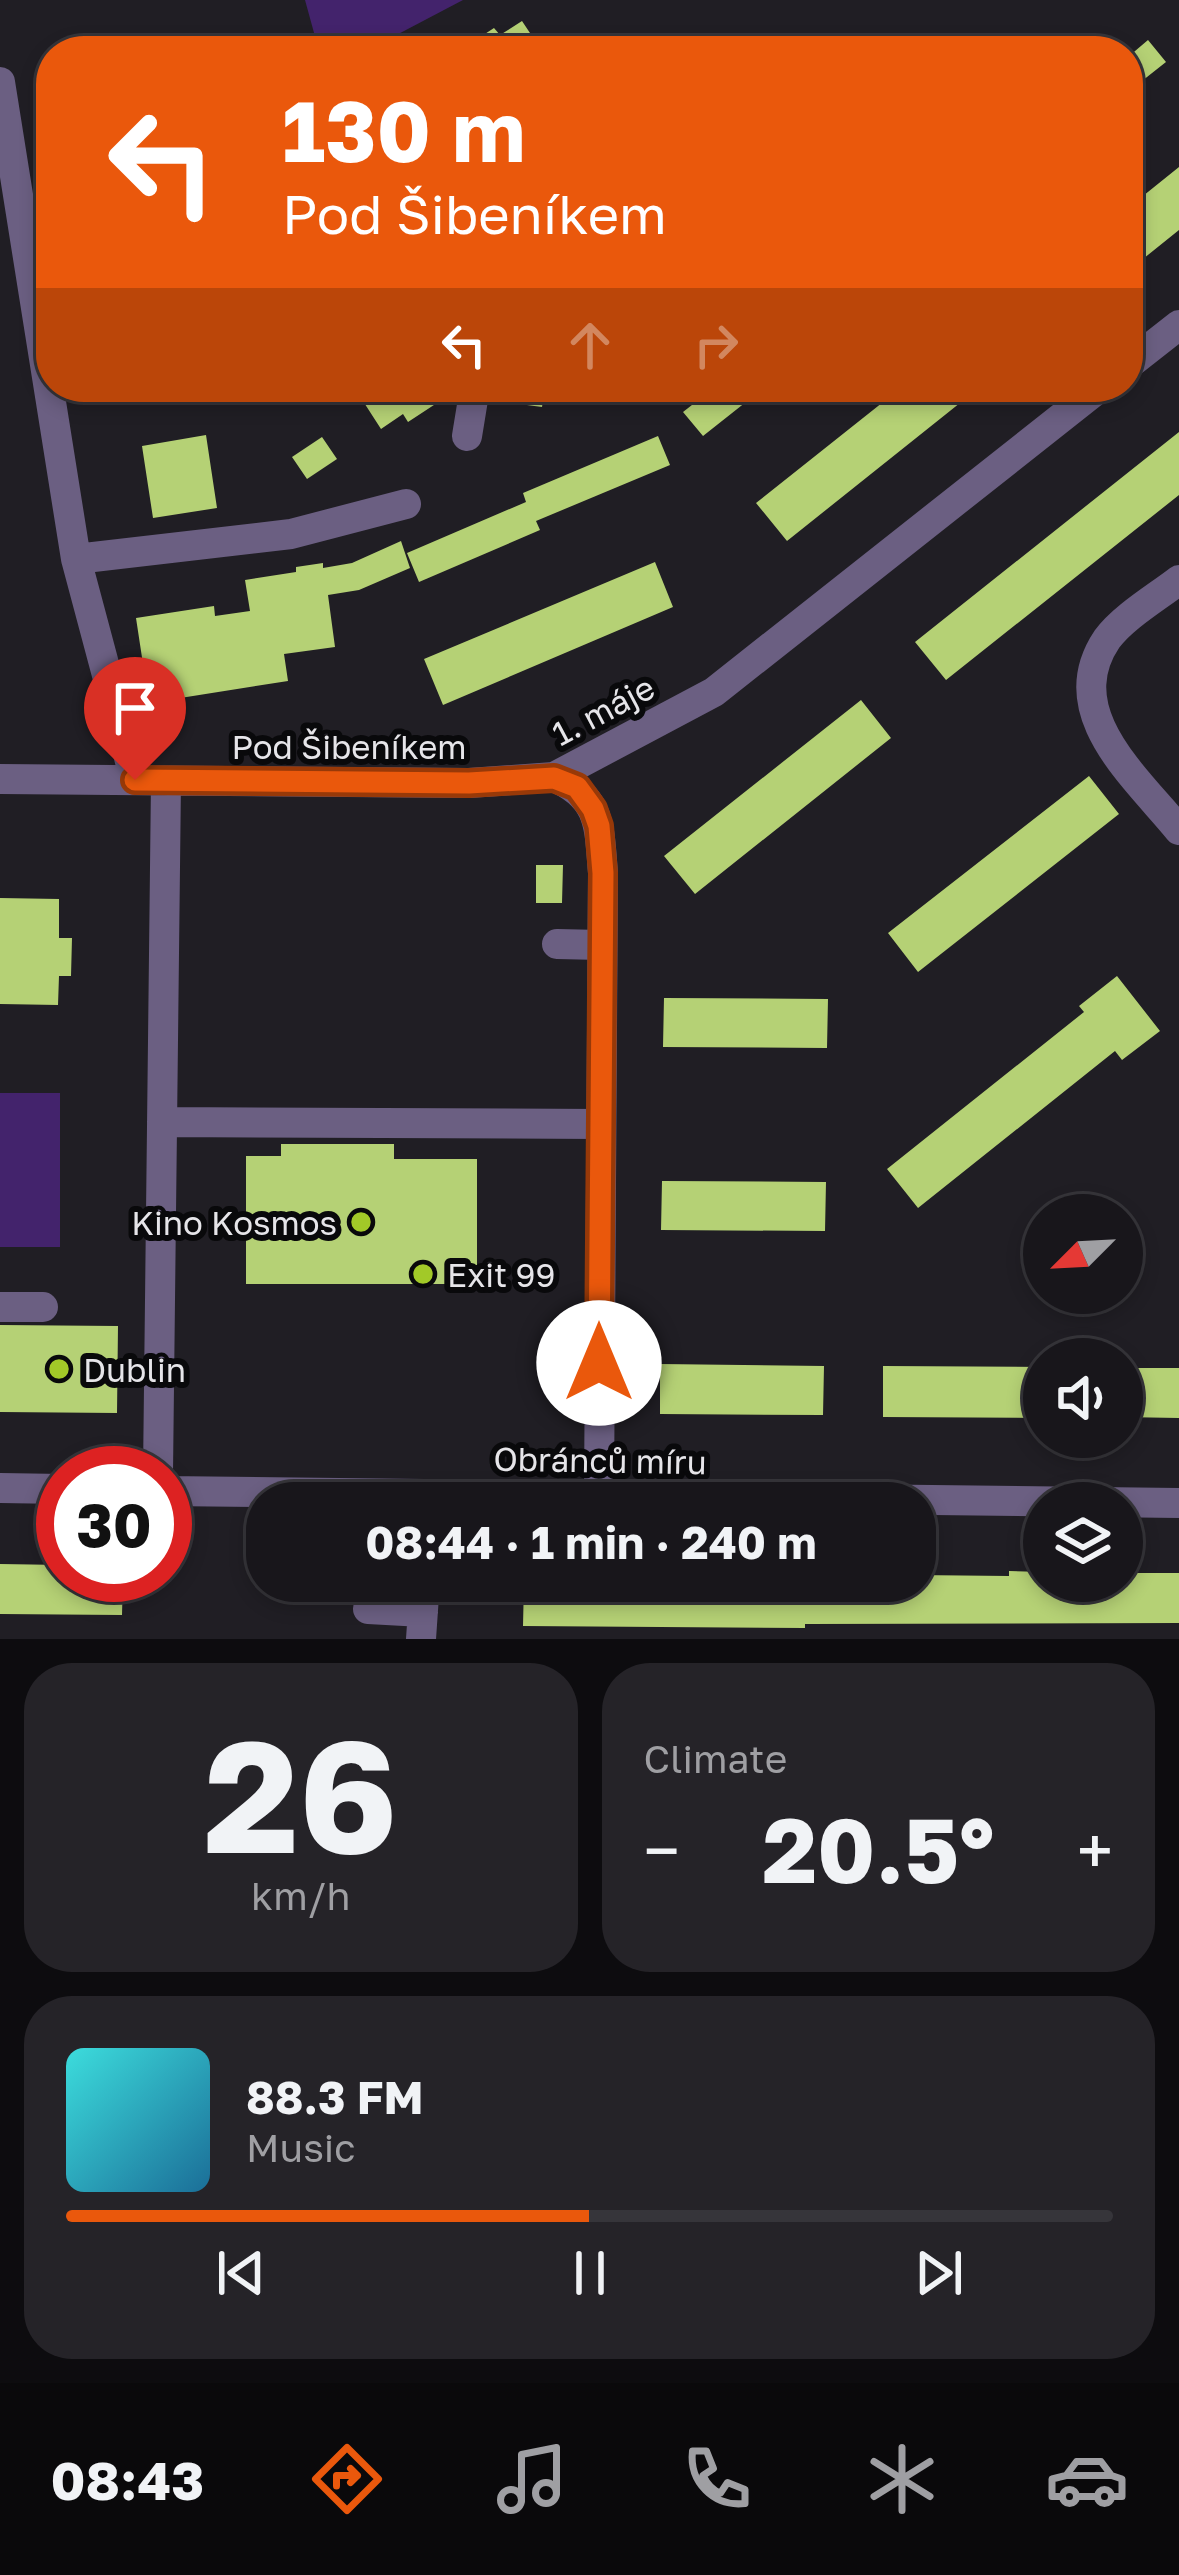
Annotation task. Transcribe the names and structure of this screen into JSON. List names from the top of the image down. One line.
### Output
{"streets":{"street":["1. máje","Pod Šibeníkem","Obránců míru"]},"crossings":[["1. máje","Pod Šibeníkem"]],"places":["Kino Kosmos","Exit 99","Dublin"],"north":"bottom left","page":{"turn":["130 m","Pod Šibeníkem"],"limit":"30","trip":"08:44 · 1 min · 240 m","tile":[["26","km/h"],"Climate"],"heat":["−","20.5°","+"],"song":["88.3 FM","Music"],"tabs":"08:43"}}
